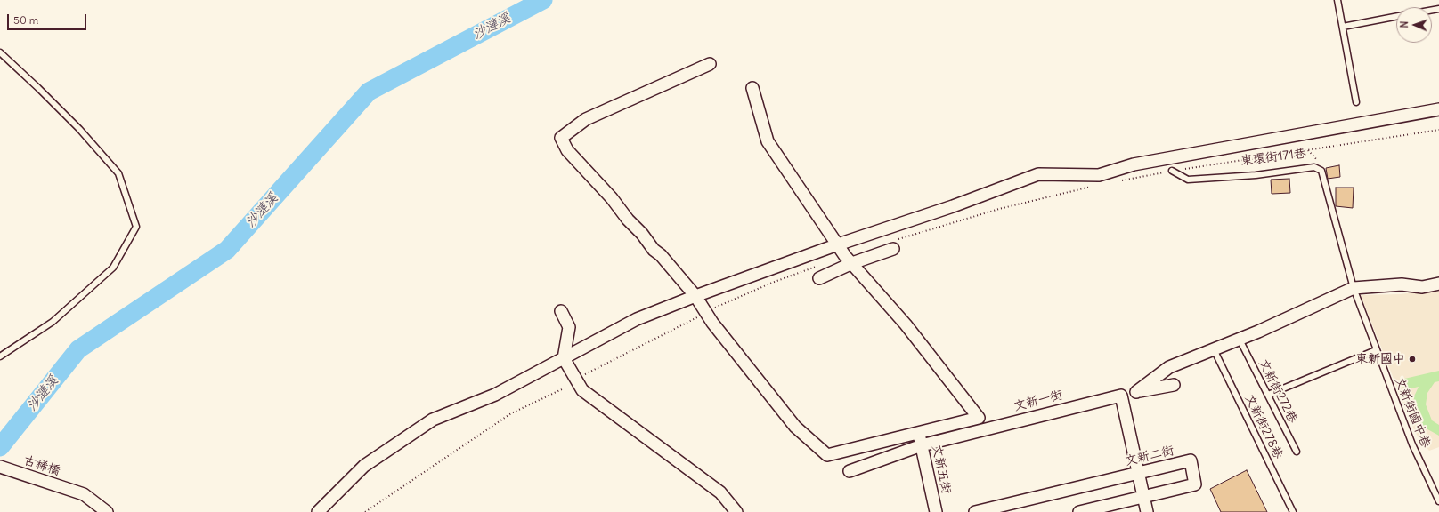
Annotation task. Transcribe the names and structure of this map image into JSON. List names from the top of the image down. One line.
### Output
{"streets":{"street":["文新一街","文新二街","古稀橋","文新五街"],"lane":["東環街171巷","文新街272巷","文新街國中巷","文新街278巷"]},"crossings":[["東環街171巷","文新街國中巷"],["文新一街","文新五街"]],"water":["沙漣溪"],"places":["東新國中"],"scale_bar":"50 m","north":"left"}
